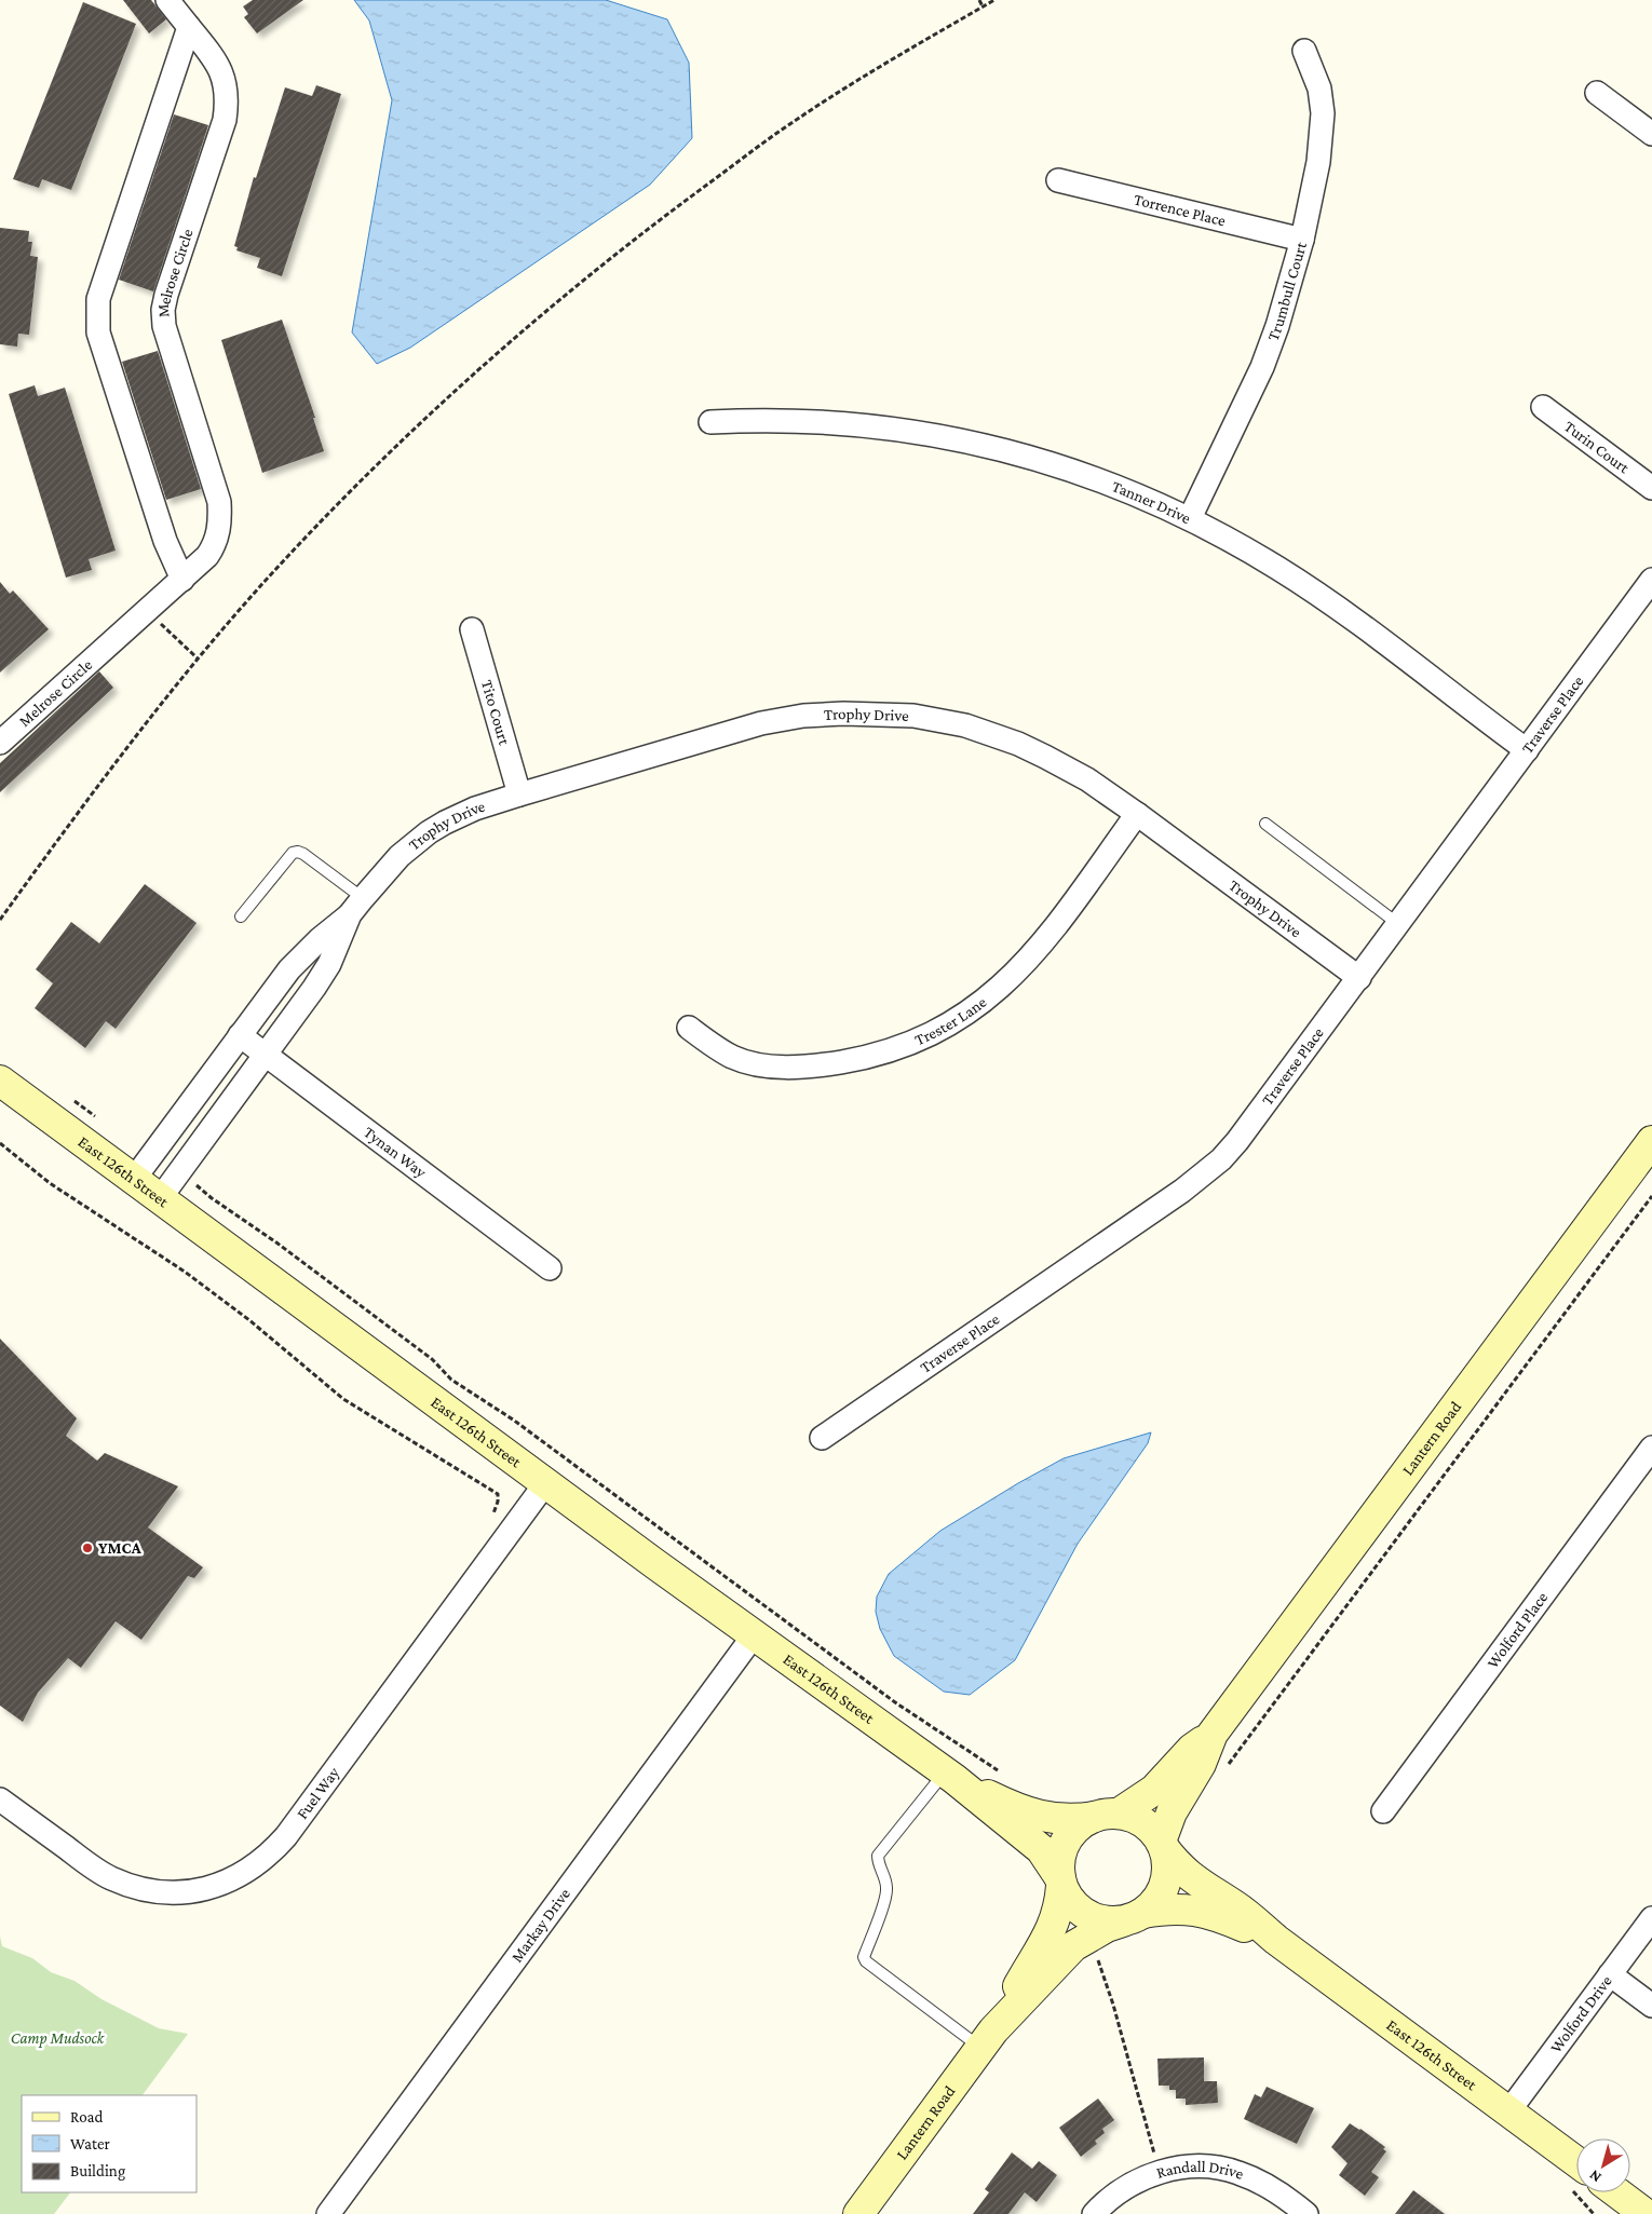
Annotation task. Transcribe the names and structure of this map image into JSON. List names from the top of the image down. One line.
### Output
{"streets":{"main road":["East 126th Street","Lantern Road"],"street":["Torrence Place","Melrose Circle","Trumbull Court","Turin Court","Tanner Drive","Tito Court","Traverse Place","Trophy Drive","Trester Lane","Tynan Way","Wolford Place","Fuel Way","Markay Drive","Wolford Drive","Randall Drive"]},"crossings":[["Torrence Place","Trumbull Court"],["Trumbull Court","Tanner Drive"],["Tanner Drive","Traverse Place"],["Tito Court","Trophy Drive"],["Traverse Place","Trophy Drive"],["Trophy Drive","Trester Lane"],["Trophy Drive","Tynan Way"],["Trophy Drive","East 126th Street"],["East 126th Street","Lantern Road"],["East 126th Street","Fuel Way"],["East 126th Street","Markay Drive"],["East 126th Street","Wolford Drive"]],"parks":["Camp Mudsock"],"places":["YMCA"],"legend":["Road","Water","Building"],"north":"bottom left"}
